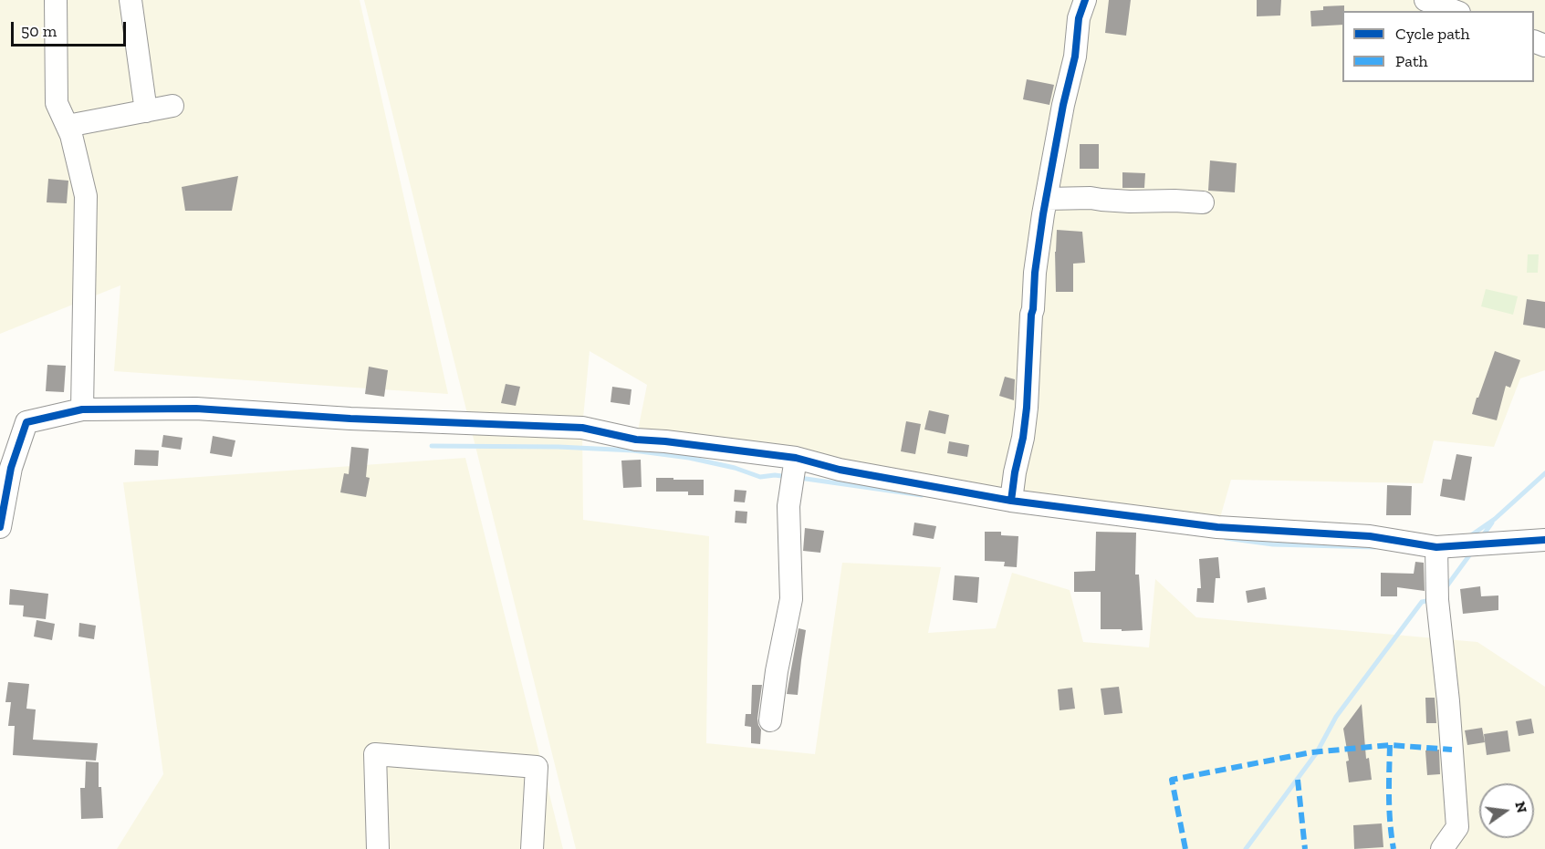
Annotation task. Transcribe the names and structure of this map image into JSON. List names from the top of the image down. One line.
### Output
{"legend":["Cycle path","Path"],"scale_bar":"50 m","north":"right"}
